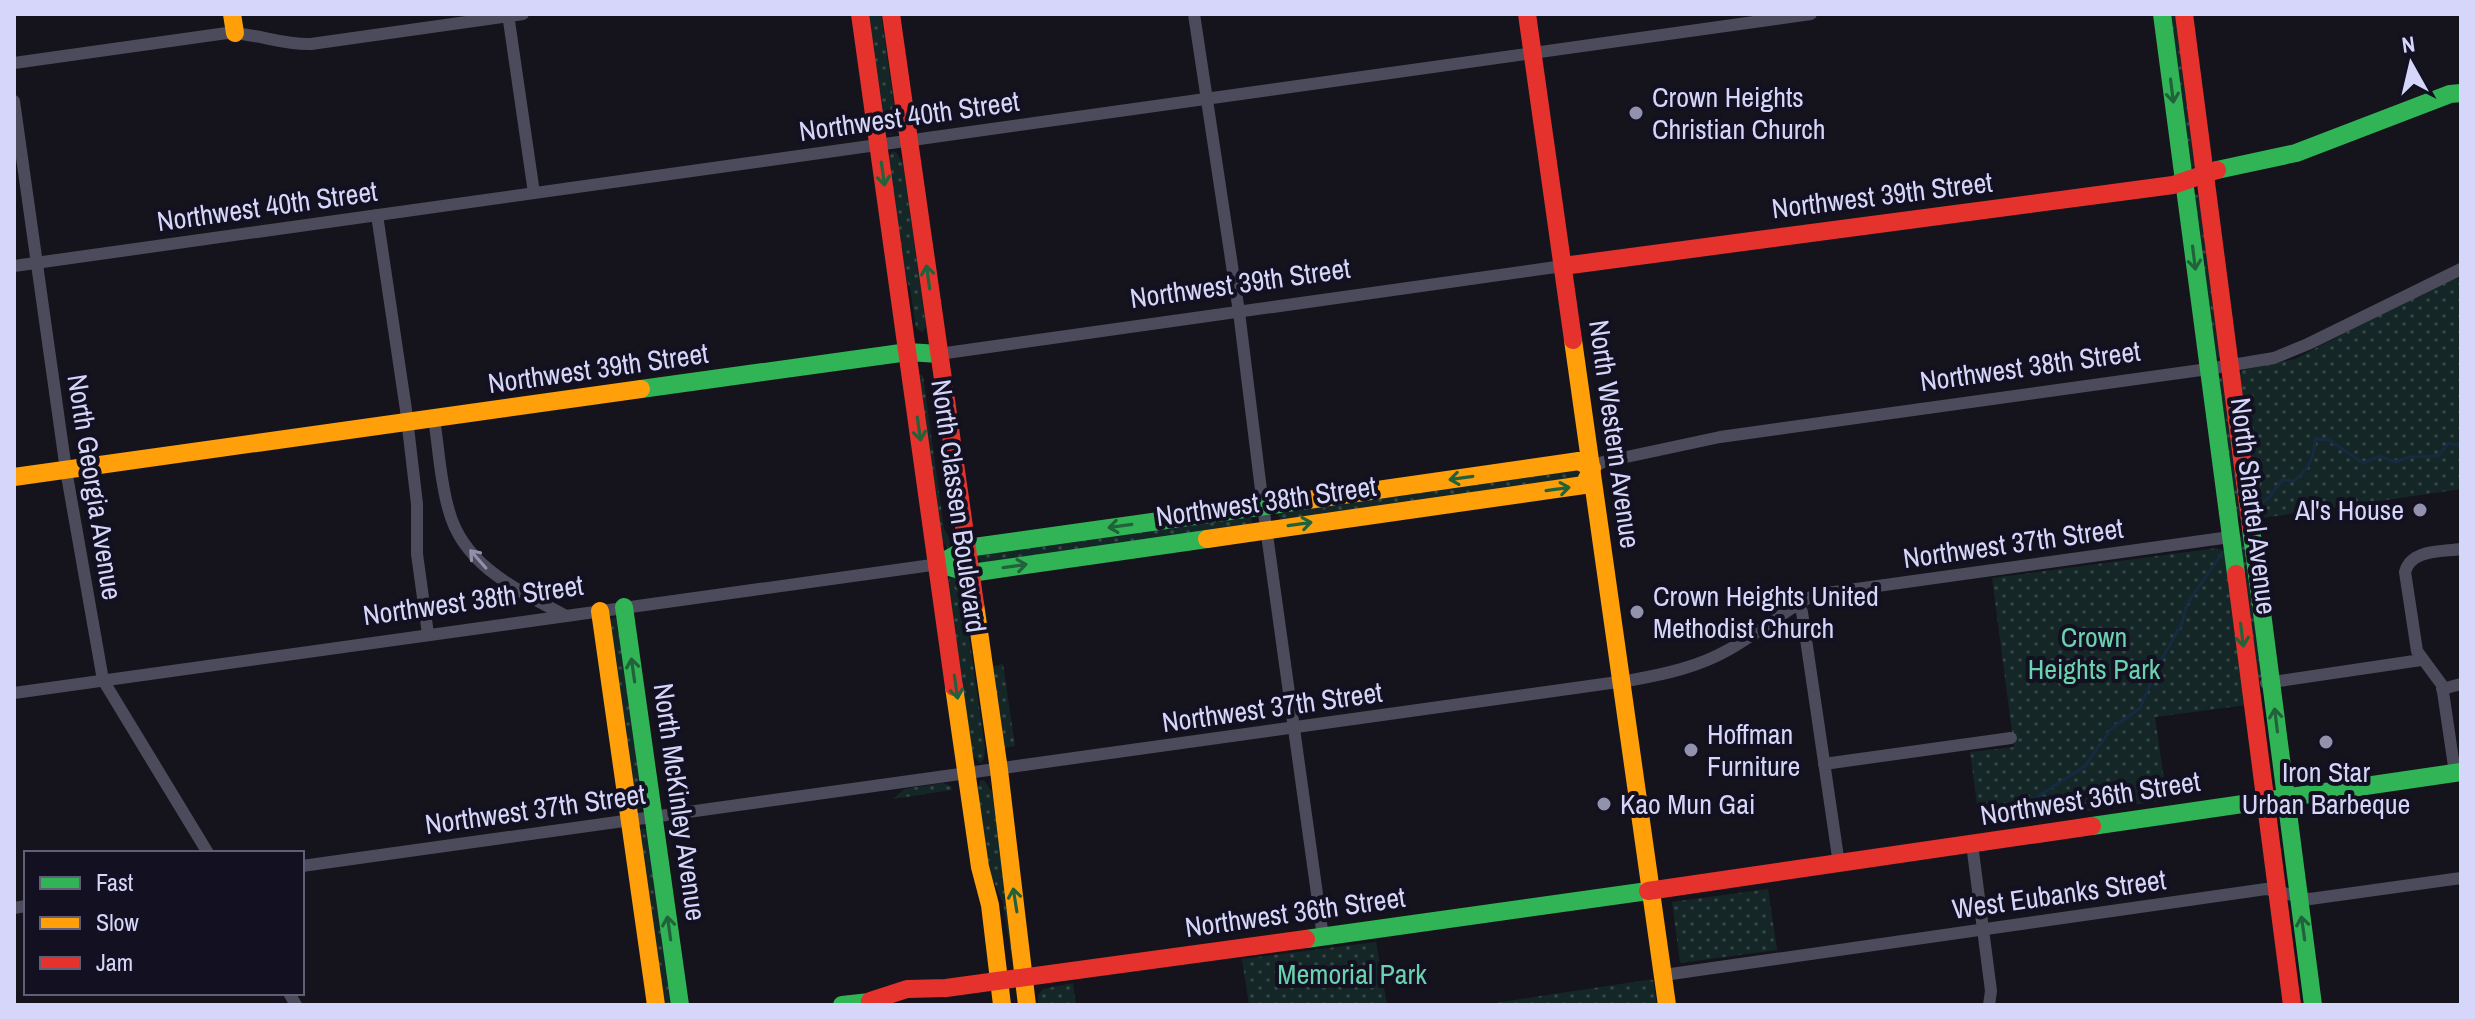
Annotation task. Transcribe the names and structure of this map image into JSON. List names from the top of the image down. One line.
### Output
{"streets":{"street":["Northwest 40th Street","Northwest 39th Street","Northwest 38th Street","North Western Avenue","North Georgia Avenue","North Classen Boulevard","North Shartel Avenue","Northwest 37th Street","Northwest 36th Street","North McKinley Avenue","West Eubanks Street"]},"crossings":[["Northwest 40th Street","North Western Avenue"],["Northwest 40th Street","North Georgia Avenue"],["Northwest 40th Street","North Classen Boulevard"],["Northwest 39th Street","North Western Avenue"],["Northwest 39th Street","North Georgia Avenue"],["Northwest 39th Street","North Classen Boulevard"],["Northwest 39th Street","North Shartel Avenue"],["Northwest 38th Street","North Western Avenue"],["Northwest 38th Street","North Georgia Avenue"],["Northwest 38th Street","North Classen Boulevard"],["Northwest 38th Street","North Shartel Avenue"],["Northwest 38th Street","North McKinley Avenue"],["North Western Avenue","Northwest 37th Street"],["North Western Avenue","Northwest 36th Street"],["North Western Avenue","West Eubanks Street"],["North Classen Boulevard","Northwest 37th Street"],["North Classen Boulevard","Northwest 36th Street"],["North Shartel Avenue","Northwest 37th Street"],["North Shartel Avenue","Northwest 36th Street"],["North Shartel Avenue","West Eubanks Street"],["Northwest 37th Street","North McKinley Avenue"]],"parks":["Crown Heights Park","Memorial Park"],"places":["Crown Heights Christian Church","Al's House","Crown Heights United Methodist Church","Iron Star Urban Barbeque","Hoffman Furniture","Kao Mun Gai"],"legend":["Fast","Slow","Jam"],"north":"top"}
